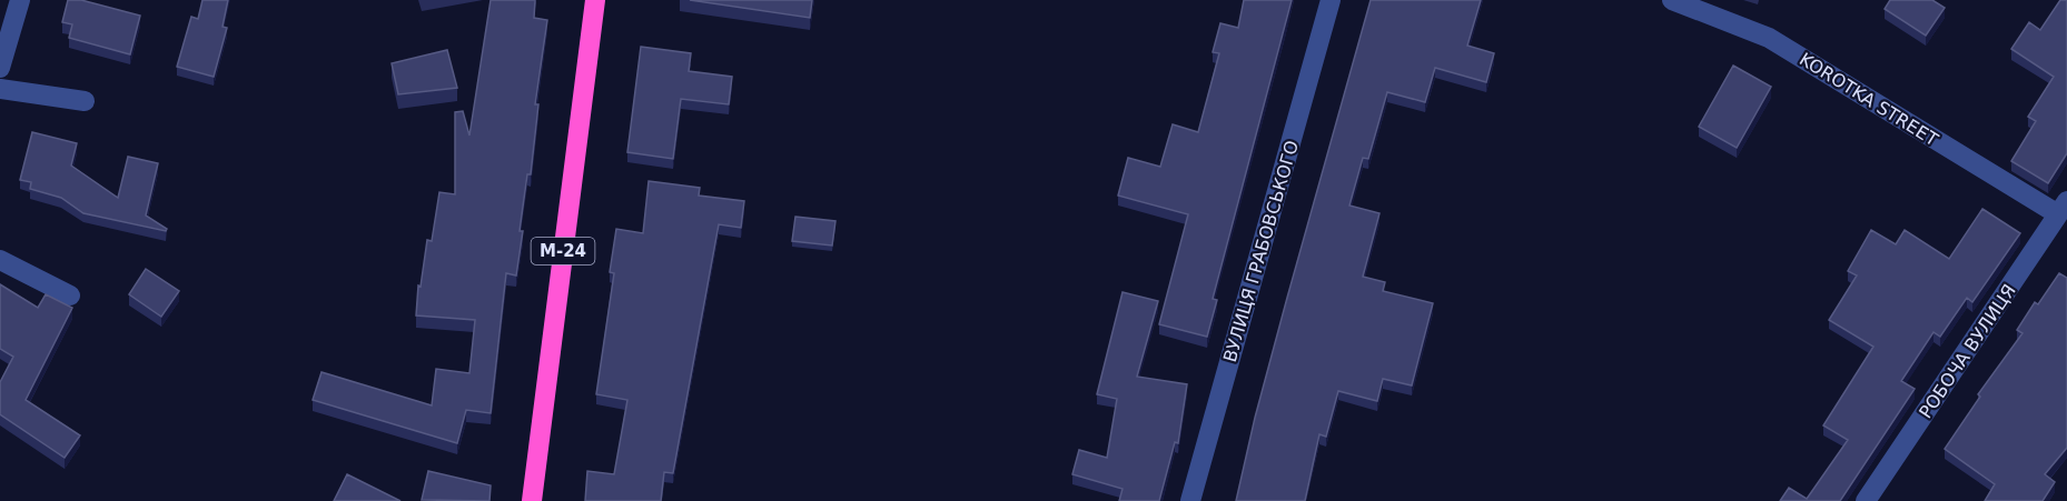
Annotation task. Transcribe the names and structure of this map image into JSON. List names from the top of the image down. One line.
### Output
{"streets":{"highway":["М-24"],"street":["KOROTKA STREET","ВУЛИЦЯ ГРАБОВСЬКОГО","РОБОЧА ВУЛИЦЯ"]},"crossings":[["KOROTKA STREET","РОБОЧА ВУЛИЦЯ"]]}
